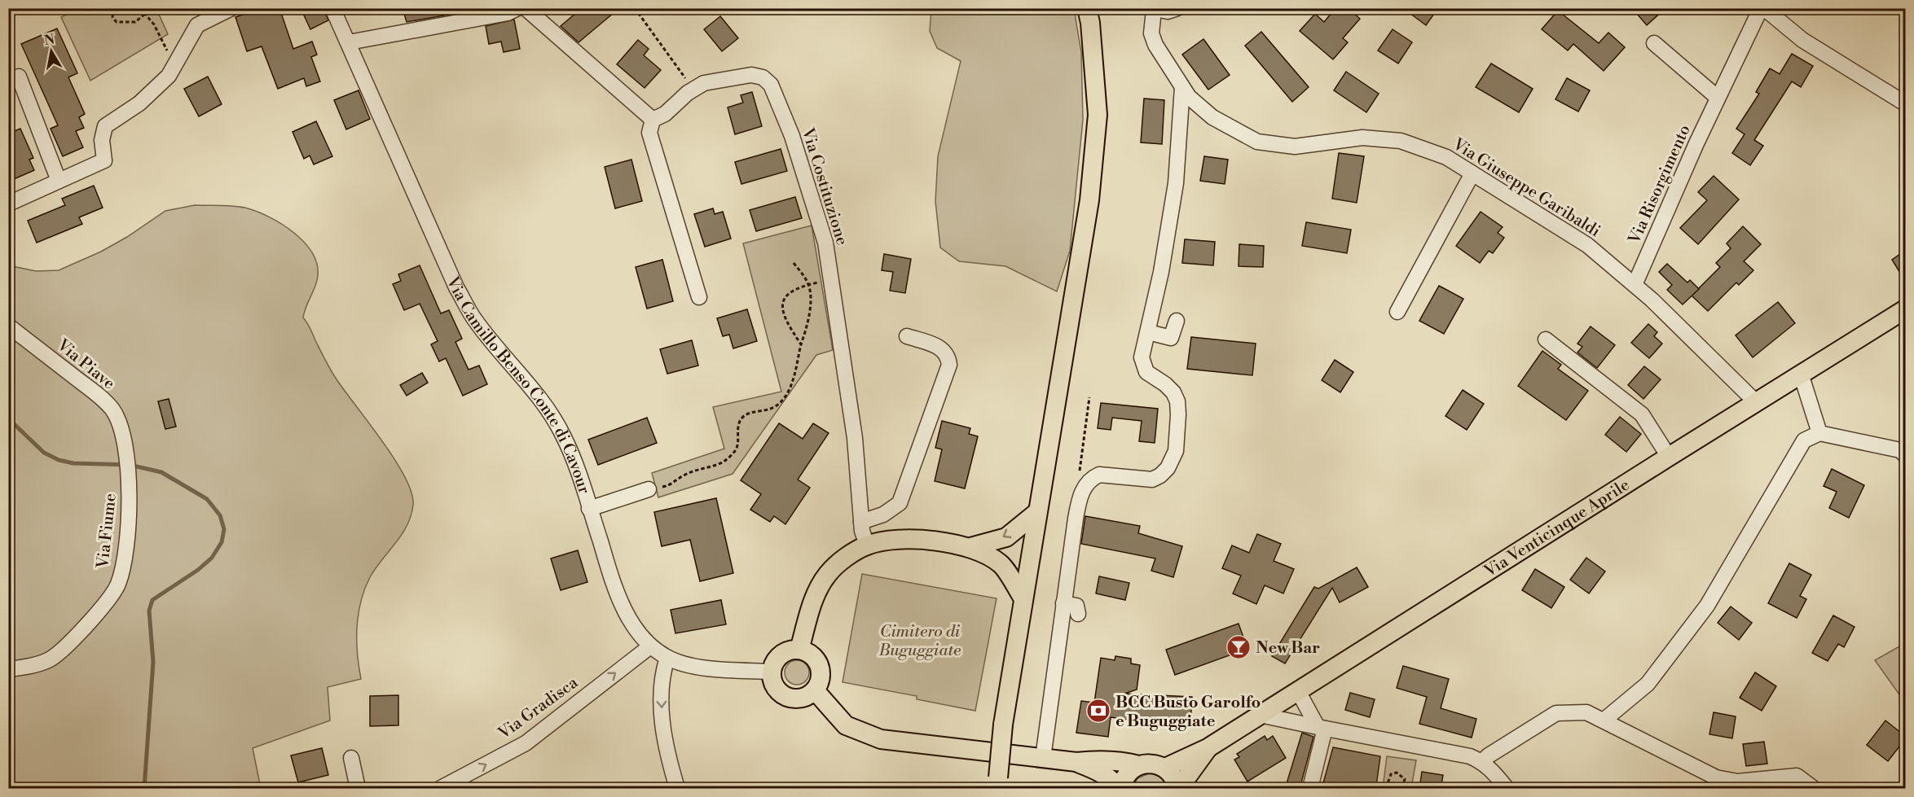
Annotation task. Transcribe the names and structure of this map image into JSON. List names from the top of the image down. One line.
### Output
{"streets":{"main road":["Via Venticinque Aprile"],"street":["Via Risorgimento","Via Costituzione","Via Giuseppe Garibaldi","Via Piave","Via Camillo Benso Conte di Cavour","Via Fiume","Via Gradisca"]},"crossings":[["Via Risorgimento","Via Giuseppe Garibaldi"],["Via Giuseppe Garibaldi","Via Venticinque Aprile"],["Via Piave","Via Fiume"],["Via Camillo Benso Conte di Cavour","Via Gradisca"]],"one_way":["Via Gradisca"],"parks":["Cimitero di Buguggiate"],"places":{"bar":["New Bar"],"bank":["BCC Busto Garolfo e Buguggiate"]},"north":"top"}
